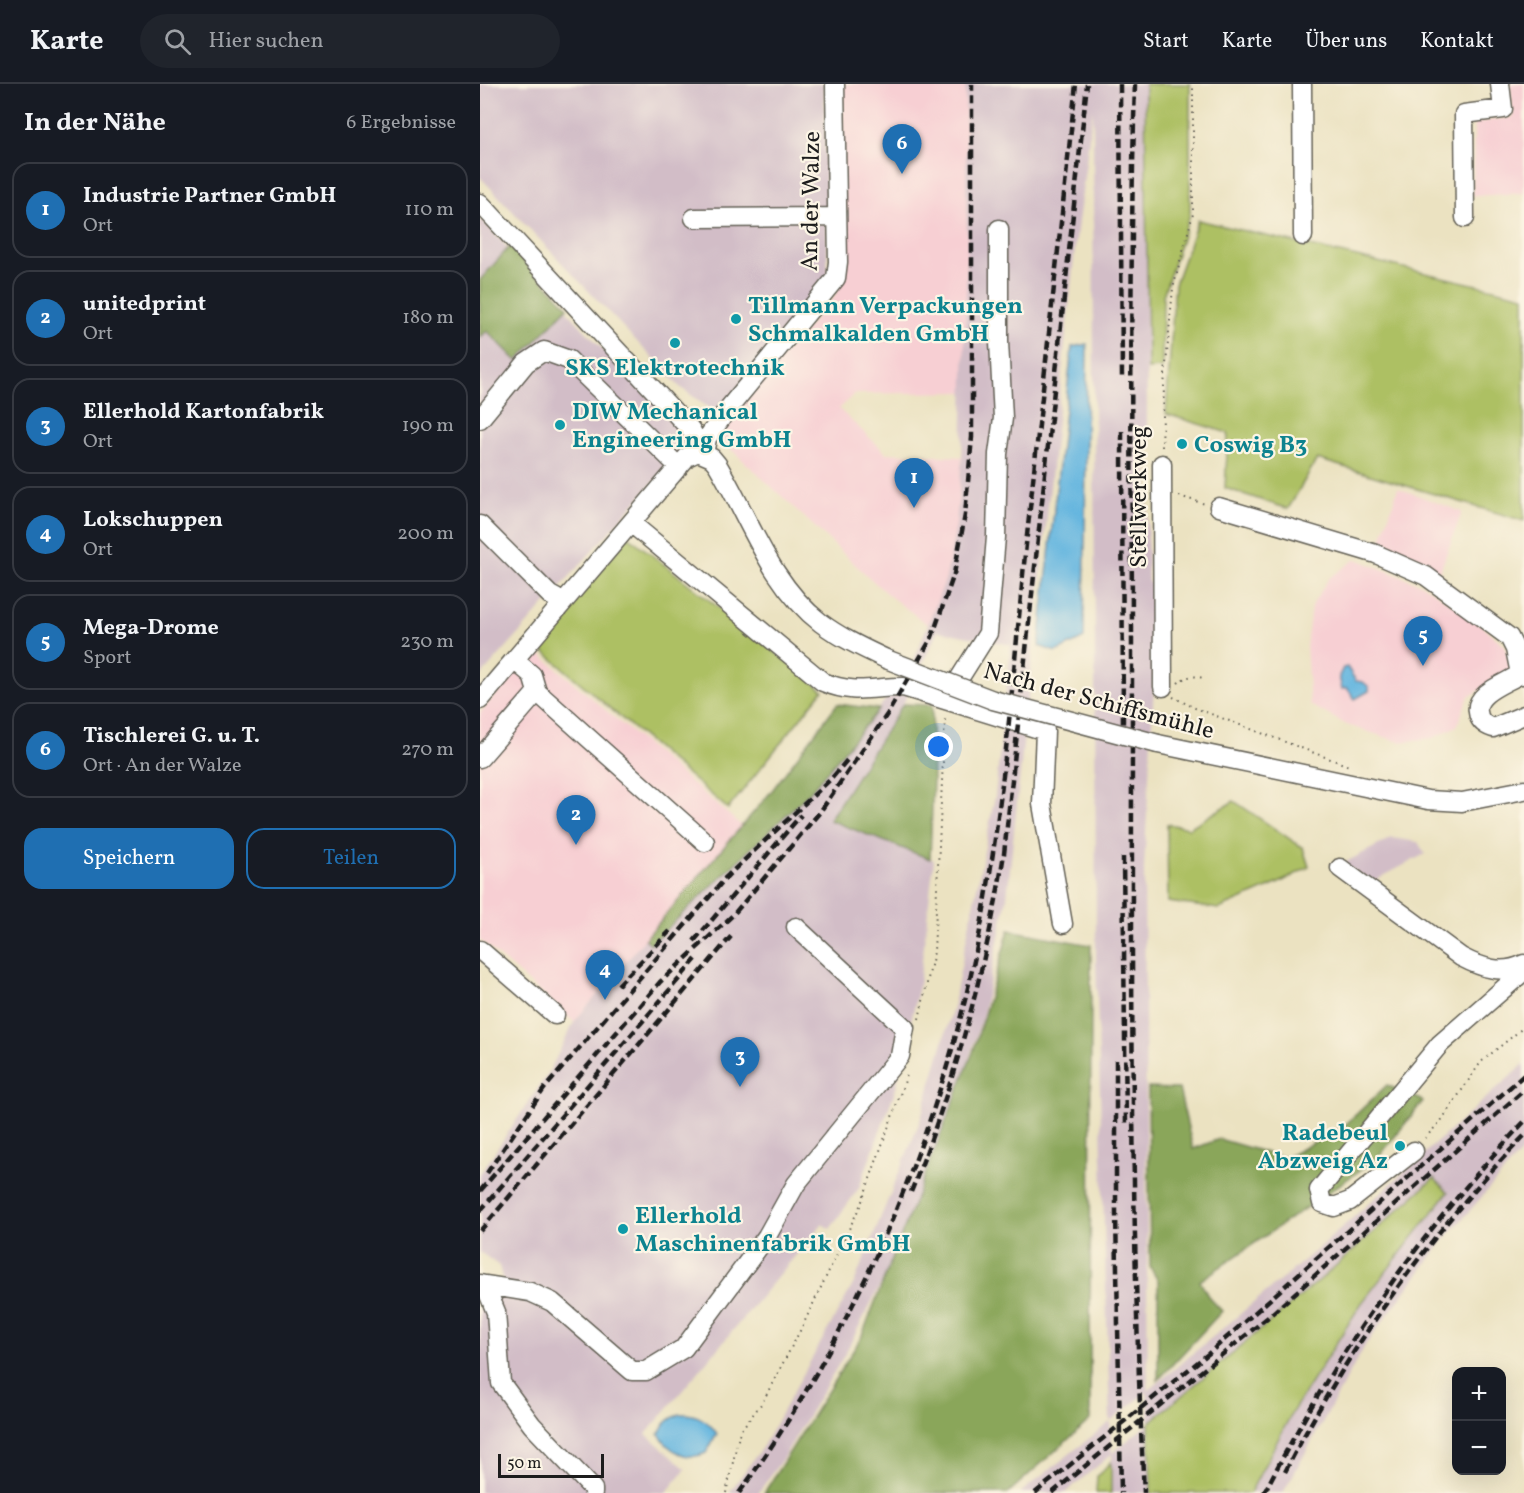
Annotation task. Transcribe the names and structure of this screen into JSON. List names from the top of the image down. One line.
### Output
{"streets":{"street":["An der Walze","Stellwerkweg","Nach der Schiffsmühle"]},"crossings":[["An der Walze","Nach der Schiffsmühle"]],"places":["Tillmann Verpackungen Schmalkalden GmbH","SKS Elektrotechnik","DIW Mechanical Engineering GmbH","Coswig B3","Radebeul Abzweig Az","Ellerhold Maschinenfabrik GmbH"],"scale_bar":"50 m","page":{"header":"Karte","search":"Hier suchen","nav":["Start","Karte","Über uns","Kontakt"],"heading":["In der Nähe","6 Ergebnisse"],"pins":["6","1","5","2","4","3"],"list":[{"mark":"1","name":"Industrie Partner GmbH","note":"Ort","value":"110 m"},{"mark":"2","name":"unitedprint","note":"Ort","value":"180 m"},{"mark":"3","name":"Ellerhold Kartonfabrik","note":"Ort","value":"190 m"},{"mark":"4","name":"Lokschuppen","note":"Ort","value":"200 m"},{"mark":"5","name":"Mega-Drome","note":"Sport","value":"230 m"},{"mark":"6","name":"Tischlerei G. u. T.","note":"Ort · An der Walze","value":"270 m"}],"buttons":["Speichern","Teilen"],"map_buttons":["+","−"],"scale":"50 m"}}
